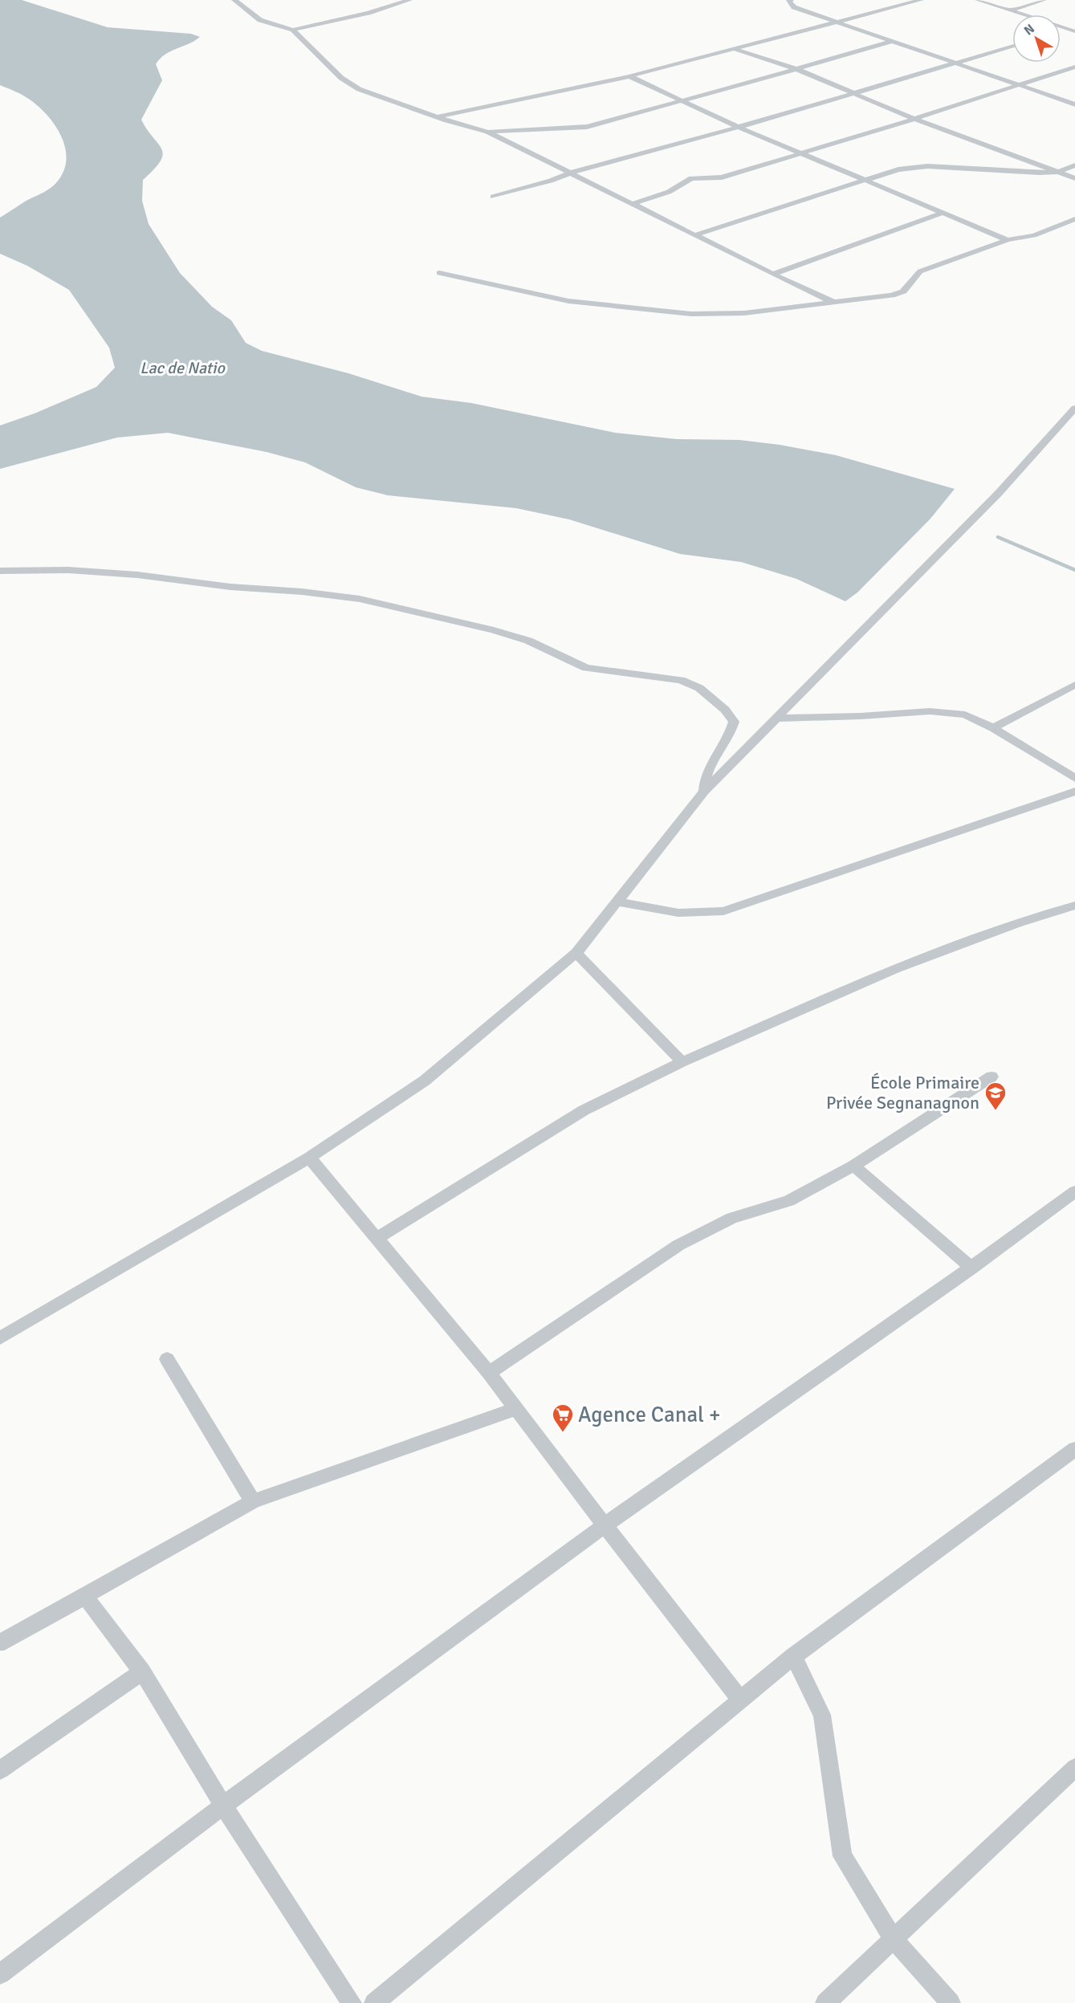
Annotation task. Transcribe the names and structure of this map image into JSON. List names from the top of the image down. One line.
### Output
{"water":["Lac de Natio"],"places":{"school or university":["École Primaire Privée Segnanagnon"],"supermarket":["Agence Canal +"]},"north":"top left"}
